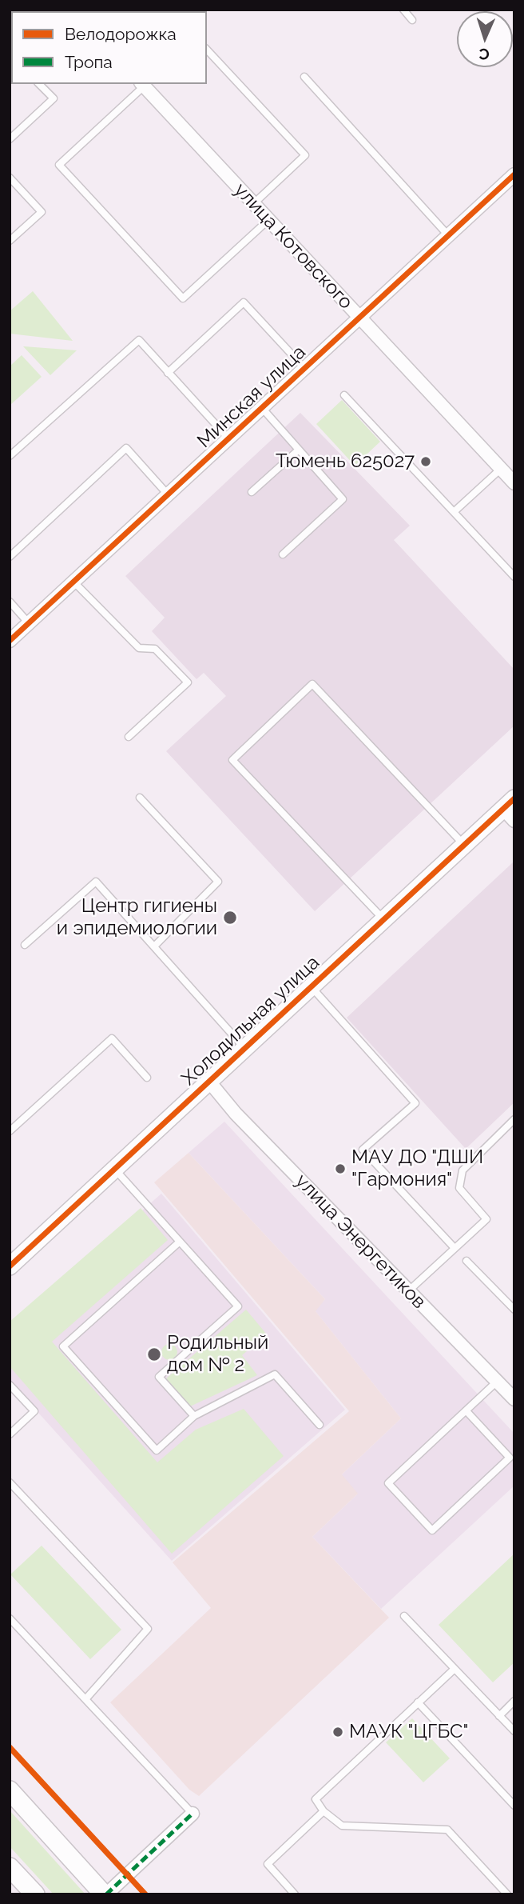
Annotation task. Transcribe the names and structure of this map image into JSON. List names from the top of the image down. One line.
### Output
{"streets":{"street":["улица Котовского","Минская улица","Холодильная улица","улица Энергетиков"]},"crossings":[["улица Котовского","Минская улица"],["Холодильная улица","улица Энергетиков"]],"places":["Тюмень 625027","Центр гигиены и эпидемиологии","МАУ ДО \"ДШИ \"Гармония\"","Родильный дом № 2","МАУК \"ЦГБС\""],"legend":["Велодорожка","Тропа"],"north":"bottom"}
